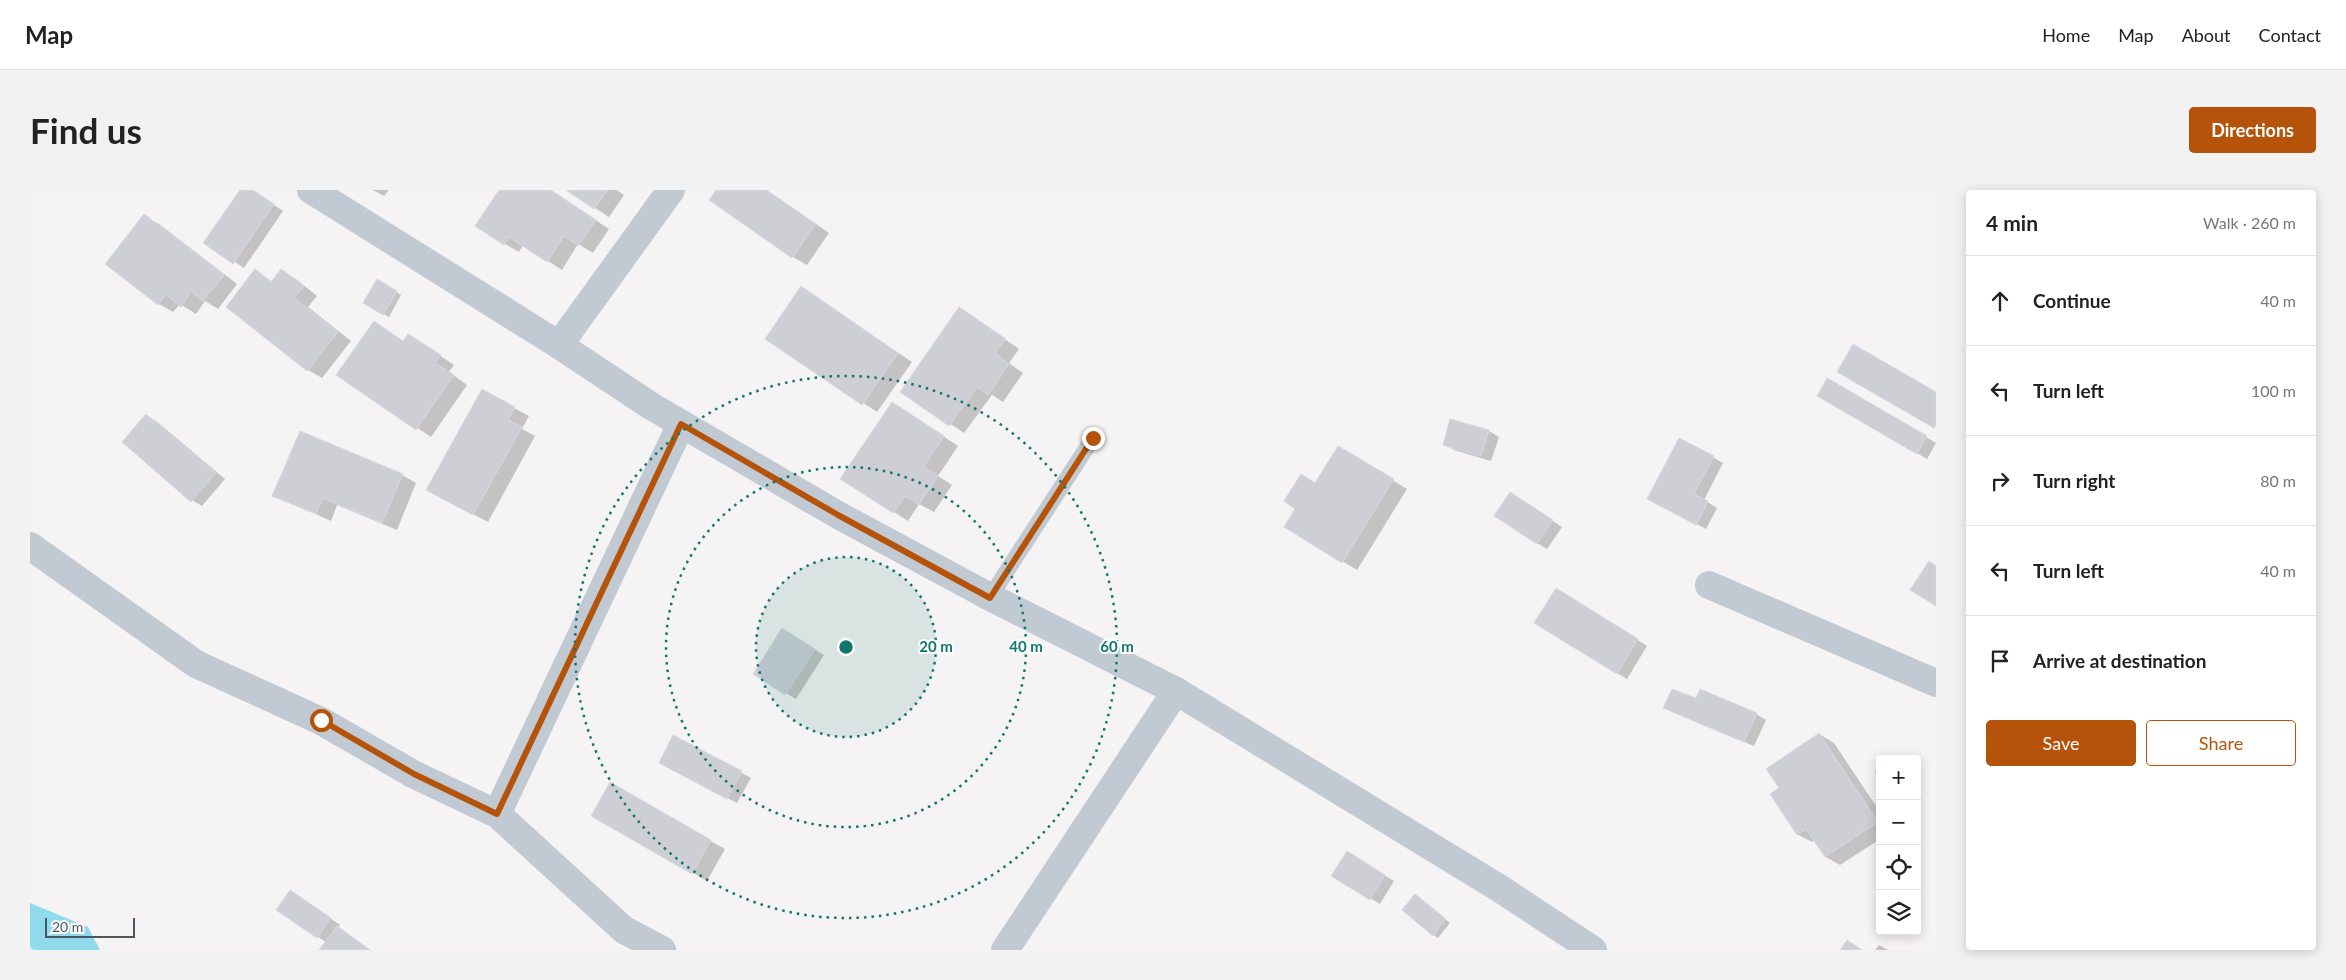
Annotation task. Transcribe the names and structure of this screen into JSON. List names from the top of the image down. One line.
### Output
{"scale_bar":"20 m","page":{"header":"Map","nav":["Home","Map","About","Contact"],"buttons":["Directions",["Save","Share"]],"title":"Find us","heading":["4 min","Walk · 260 m"],"list":[["Continue","40 m"],["Turn left","100 m"],["Turn right","80 m"],["Turn left","40 m"],"Arrive at destination"],"map_buttons":["+","−"],"scale":"20 m"},"rings":["20 m","40 m","60 m"]}
